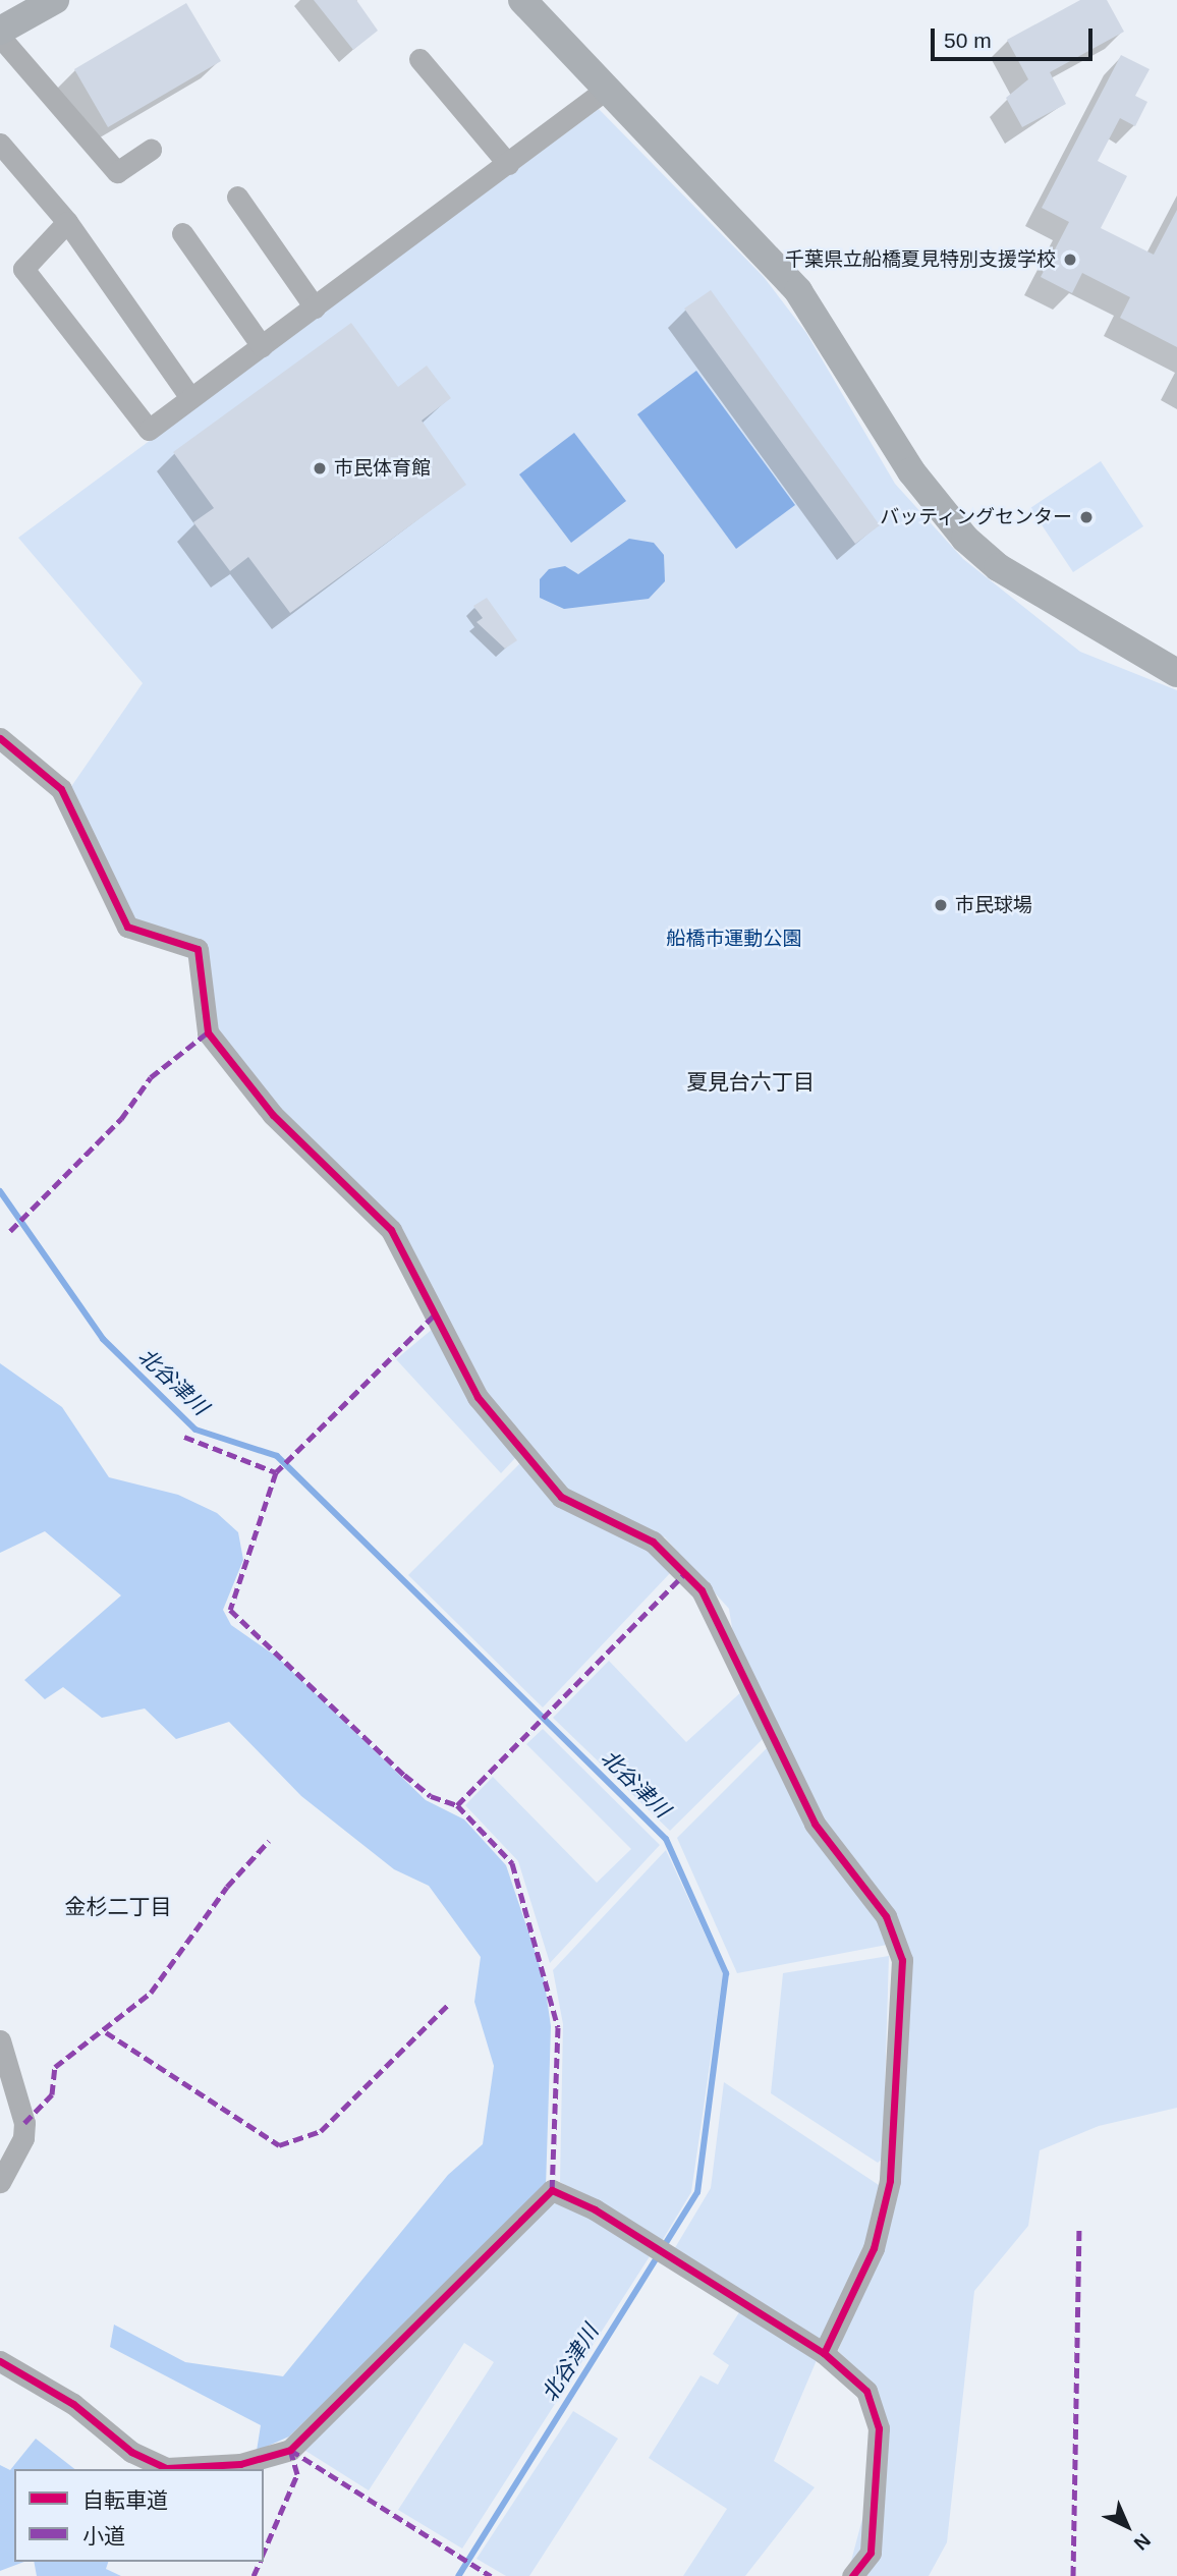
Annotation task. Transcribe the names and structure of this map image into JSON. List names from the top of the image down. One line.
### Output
{"districts":["夏見台六丁目","金杉二丁目"],"water":["北谷津川"],"parks":["船橋市運動公園"],"places":["千葉県立船橋夏見特別支援学校","市民体育館","バッティングセンター","市民球場"],"legend":["自転車道","小道"],"scale_bar":"50 m","north":"bottom right"}
